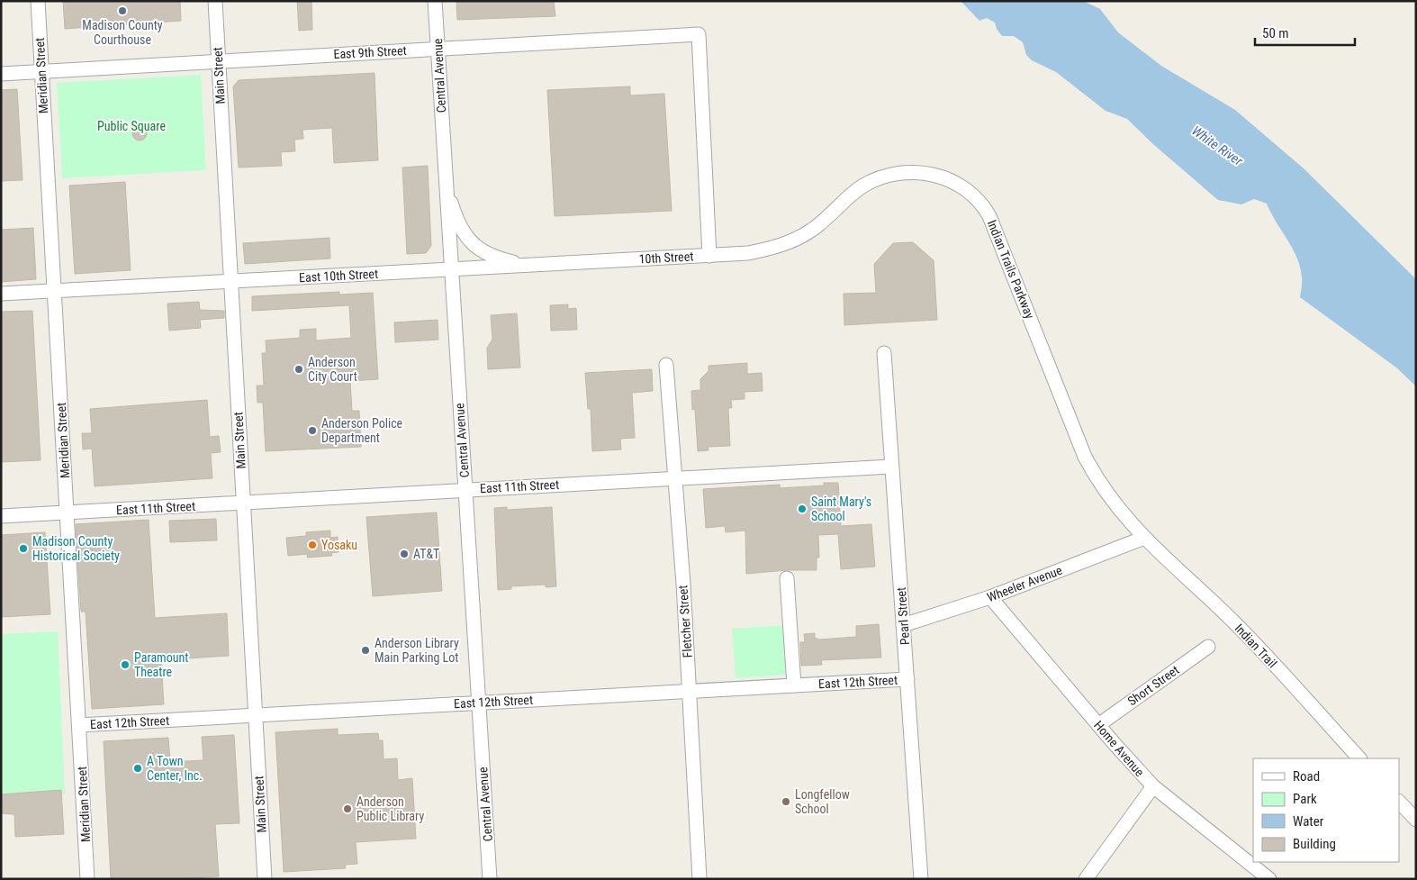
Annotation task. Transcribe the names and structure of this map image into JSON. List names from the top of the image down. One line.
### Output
{"streets":{"street":["East 9th Street","Meridian Street","Main Street","Central Avenue","10th Street","Indian Trails Parkway","East 10th Street","East 11th Street","Wheeler Avenue","Pearl Street","Fletcher Street","Indian Trail","East 12th Street","Short Street","Home Avenue"]},"crossings":[["East 9th Street","Meridian Street"],["East 9th Street","Main Street"],["East 9th Street","Central Avenue"],["East 9th Street","10th Street"],["East 9th Street","Indian Trails Parkway"],["Meridian Street","East 10th Street"],["Meridian Street","East 11th Street"],["Meridian Street","East 12th Street"],["Main Street","East 10th Street"],["Main Street","East 11th Street"],["Main Street","East 12th Street"],["Central Avenue","East 10th Street"],["Central Avenue","East 11th Street"],["Central Avenue","East 12th Street"],["10th Street","Indian Trails Parkway"],["10th Street","East 10th Street"],["Indian Trails Parkway","Wheeler Avenue"],["Indian Trails Parkway","Indian Trail"],["East 11th Street","Pearl Street"],["East 11th Street","Fletcher Street"],["Wheeler Avenue","Pearl Street"],["Wheeler Avenue","Indian Trail"],["Wheeler Avenue","Home Avenue"],["Pearl Street","East 12th Street"],["Fletcher Street","East 12th Street"],["Short Street","Home Avenue"]],"water":["White River"],"parks":["Public Square"],"places":["Madison County Courthouse","Anderson City Court","Anderson Police Department","Saint Mary's School","Yosaku","Madison County Historical Society","AT&T","Anderson Library Main Parking Lot","Paramount Theatre","A Town Center, Inc.","Longfellow School","Anderson Public Library"],"legend":["Road","Park","Water","Building"],"scale_bar":"50 m"}
